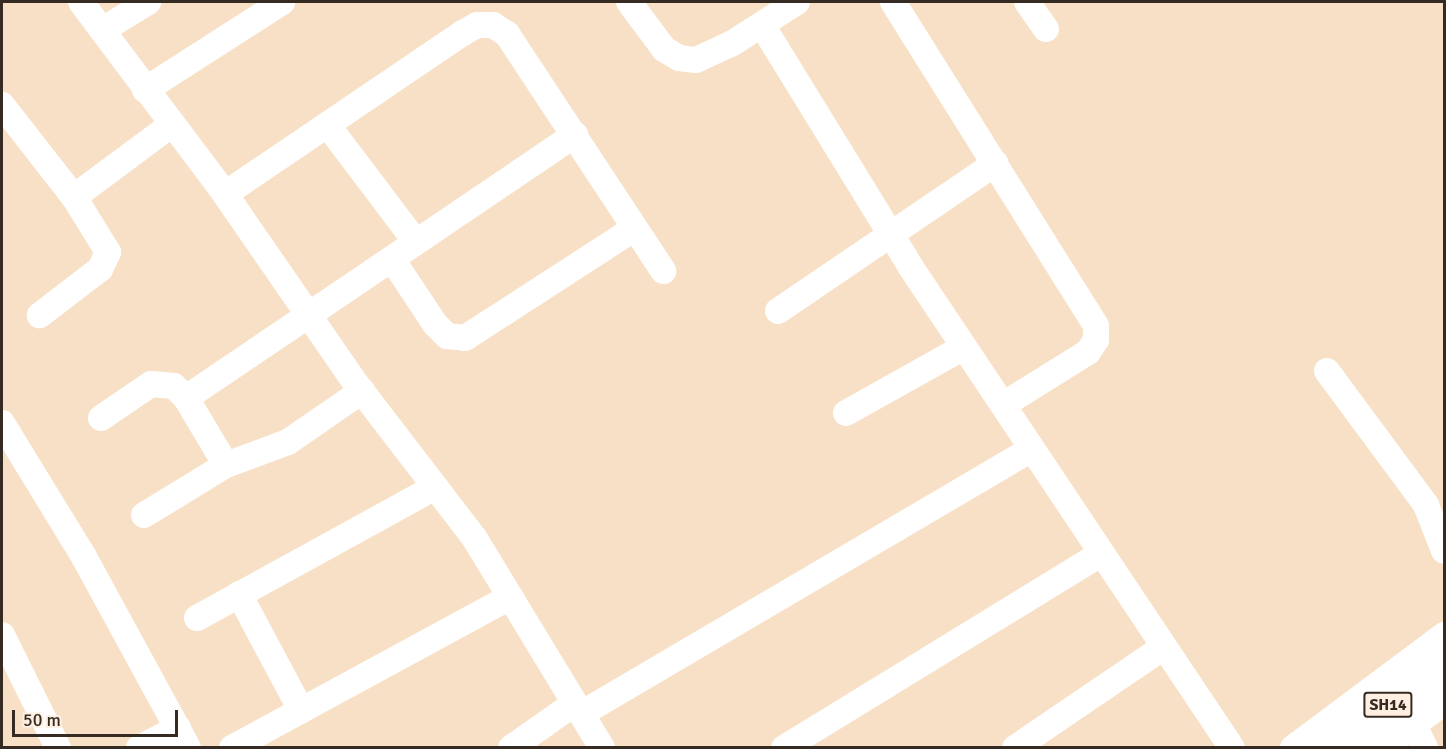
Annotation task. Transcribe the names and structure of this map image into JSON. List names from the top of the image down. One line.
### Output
{"streets":{"main road":["SH14"]},"scale_bar":"50 m"}
